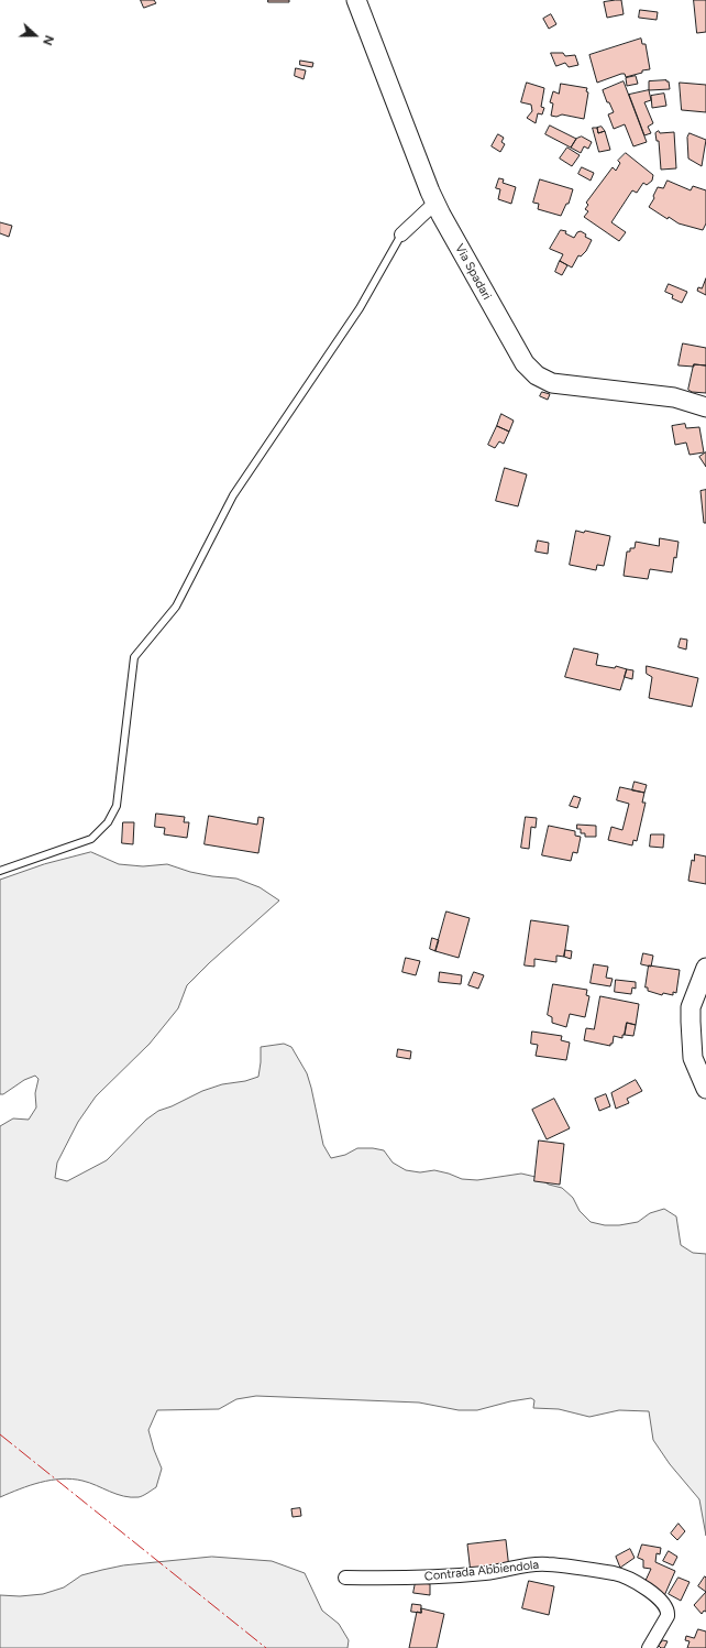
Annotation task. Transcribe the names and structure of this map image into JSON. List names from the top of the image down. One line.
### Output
{"streets":{"street":["Via Spadari","Contrada Abbiendola"]},"north":"right"}
